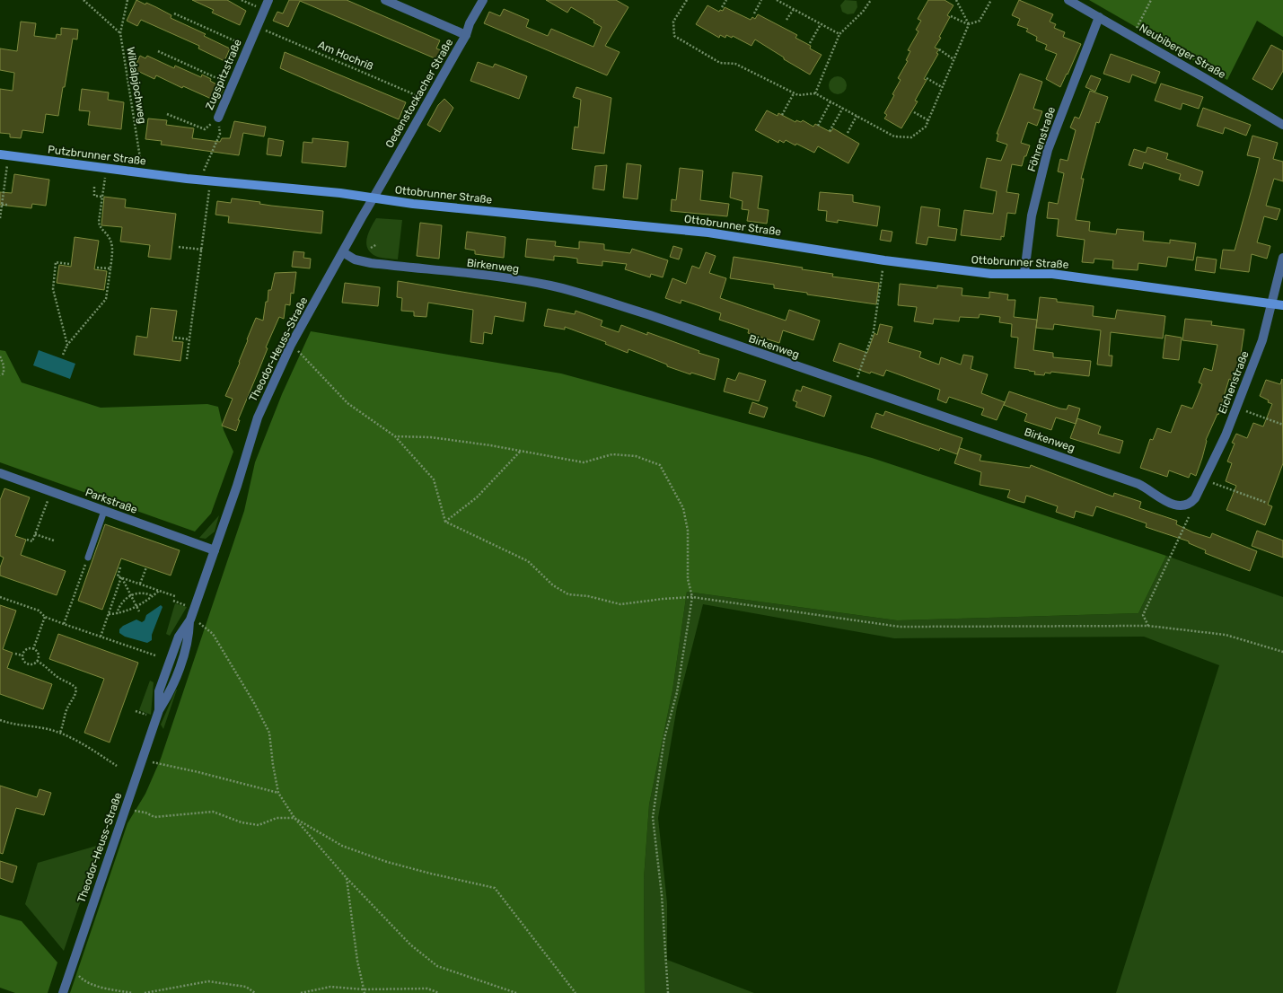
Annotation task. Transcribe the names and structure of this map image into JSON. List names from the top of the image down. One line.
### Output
{"streets":{"main road":["Putzbrunner Straße","Ottobrunner Straße"],"street":["Neubiberger Straße","Zugspitzstraße","Oedenstockacher Straße","Föhrenstraße","Birkenweg","Theodor-Heuss-Straße","Eichenstraße","Parkstraße"],"path":["Am Hochriß","Wildalpjochweg"]},"crossings":[["Neubiberger Straße","Föhrenstraße"],["Am Hochriß","Zugspitzstraße"],["Am Hochriß","Oedenstockacher Straße"],["Zugspitzstraße","Ottobrunner Straße"],["Wildalpjochweg","Putzbrunner Straße"],["Oedenstockacher Straße","Ottobrunner Straße"],["Oedenstockacher Straße","Theodor-Heuss-Straße"],["Föhrenstraße","Ottobrunner Straße"],["Putzbrunner Straße","Ottobrunner Straße"],["Ottobrunner Straße","Theodor-Heuss-Straße"],["Ottobrunner Straße","Eichenstraße"],["Birkenweg","Theodor-Heuss-Straße"],["Birkenweg","Eichenstraße"],["Theodor-Heuss-Straße","Parkstraße"]]}
